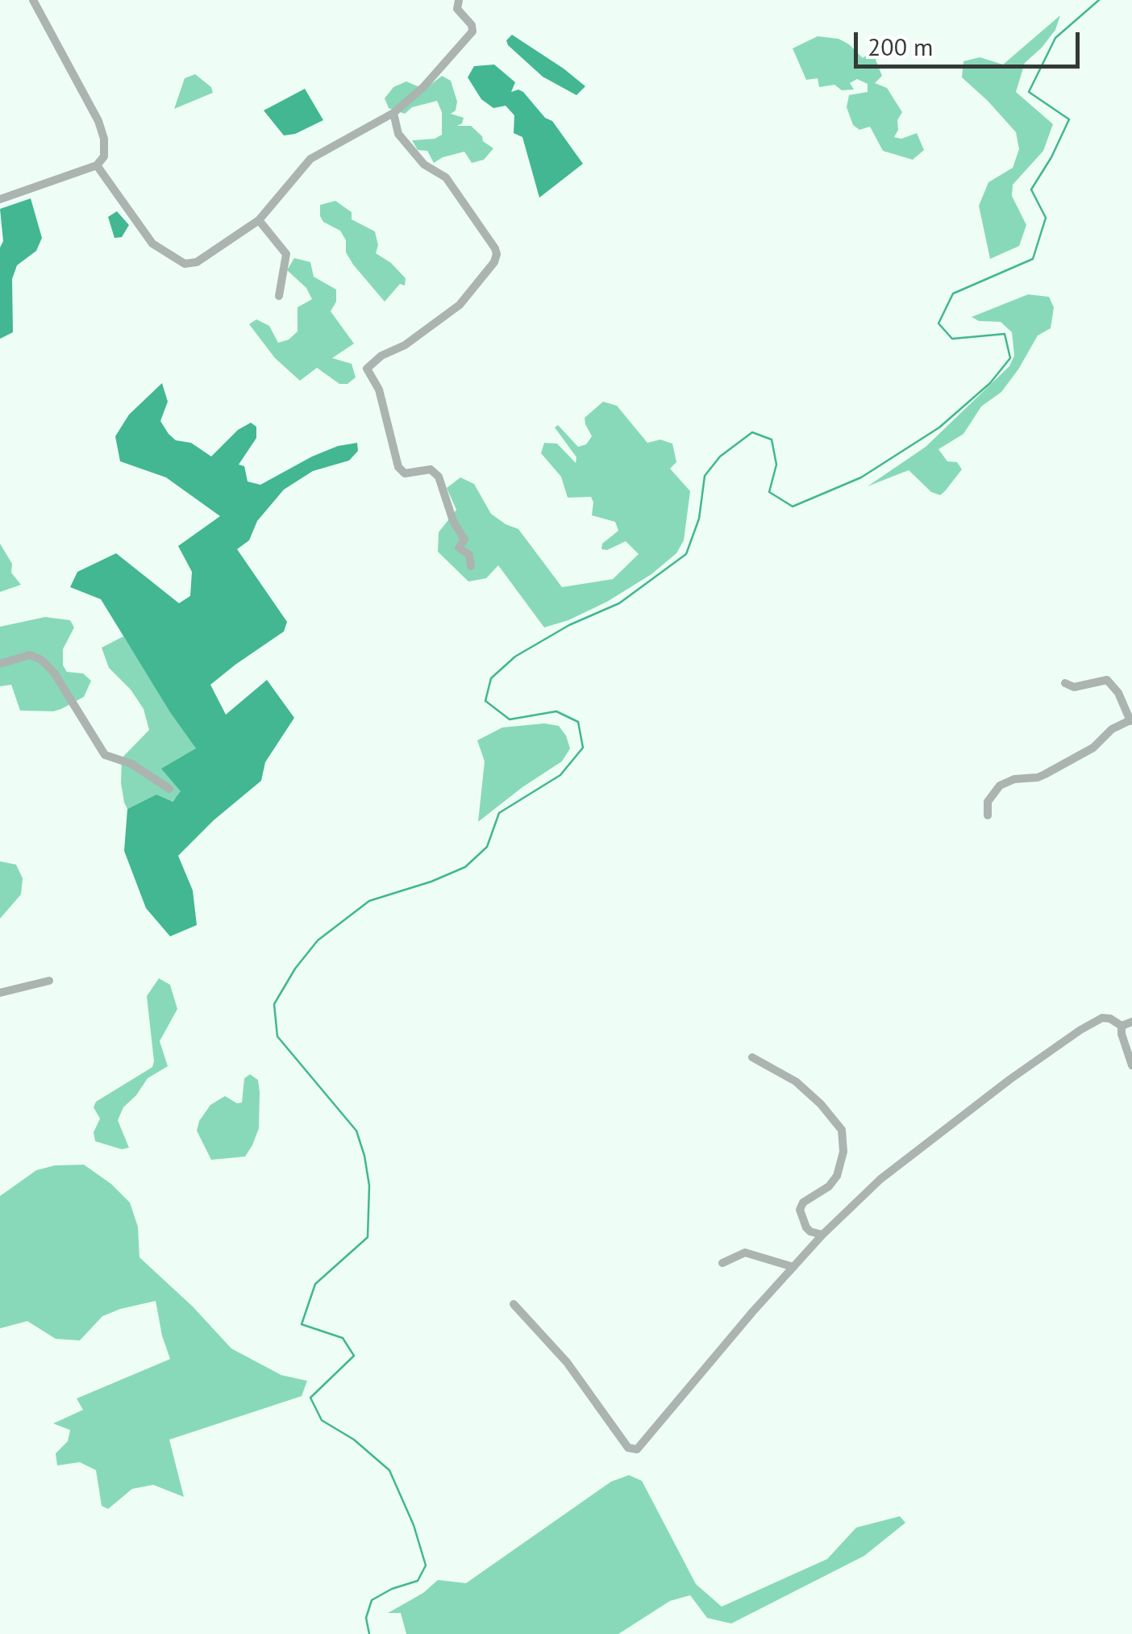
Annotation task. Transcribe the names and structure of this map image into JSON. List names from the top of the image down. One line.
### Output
{"scale_bar":"200 m"}
